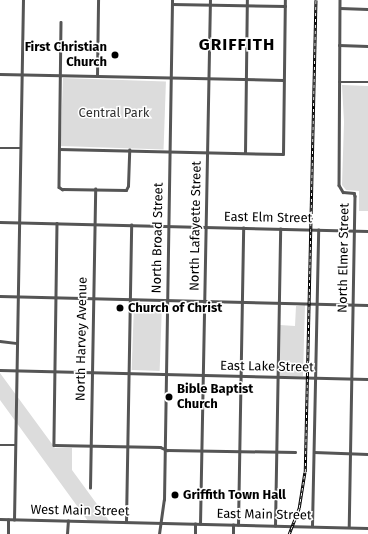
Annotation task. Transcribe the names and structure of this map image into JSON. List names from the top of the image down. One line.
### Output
{"streets":{"street":["East Elm Street","North Lafayette Street","North Broad Street","North Elmer Street","North Harvey Avenue","East Lake Street","West Main Street","East Main Street"]},"crossings":[["East Elm Street","North Lafayette Street"],["East Elm Street","North Broad Street"],["East Elm Street","North Elmer Street"],["East Elm Street","North Harvey Avenue"],["North Lafayette Street","East Lake Street"],["North Lafayette Street","East Main Street"],["North Broad Street","East Lake Street"],["North Broad Street","West Main Street"],["North Broad Street","East Main Street"],["North Elmer Street","East Lake Street"],["North Elmer Street","East Main Street"],["North Harvey Avenue","East Lake Street"],["West Main Street","East Main Street"]],"districts":["GRIFFITH"],"parks":["Central Park"],"places":["First Christian Church","Church of Christ","Bible Baptist Church","Griffith Town Hall"]}
